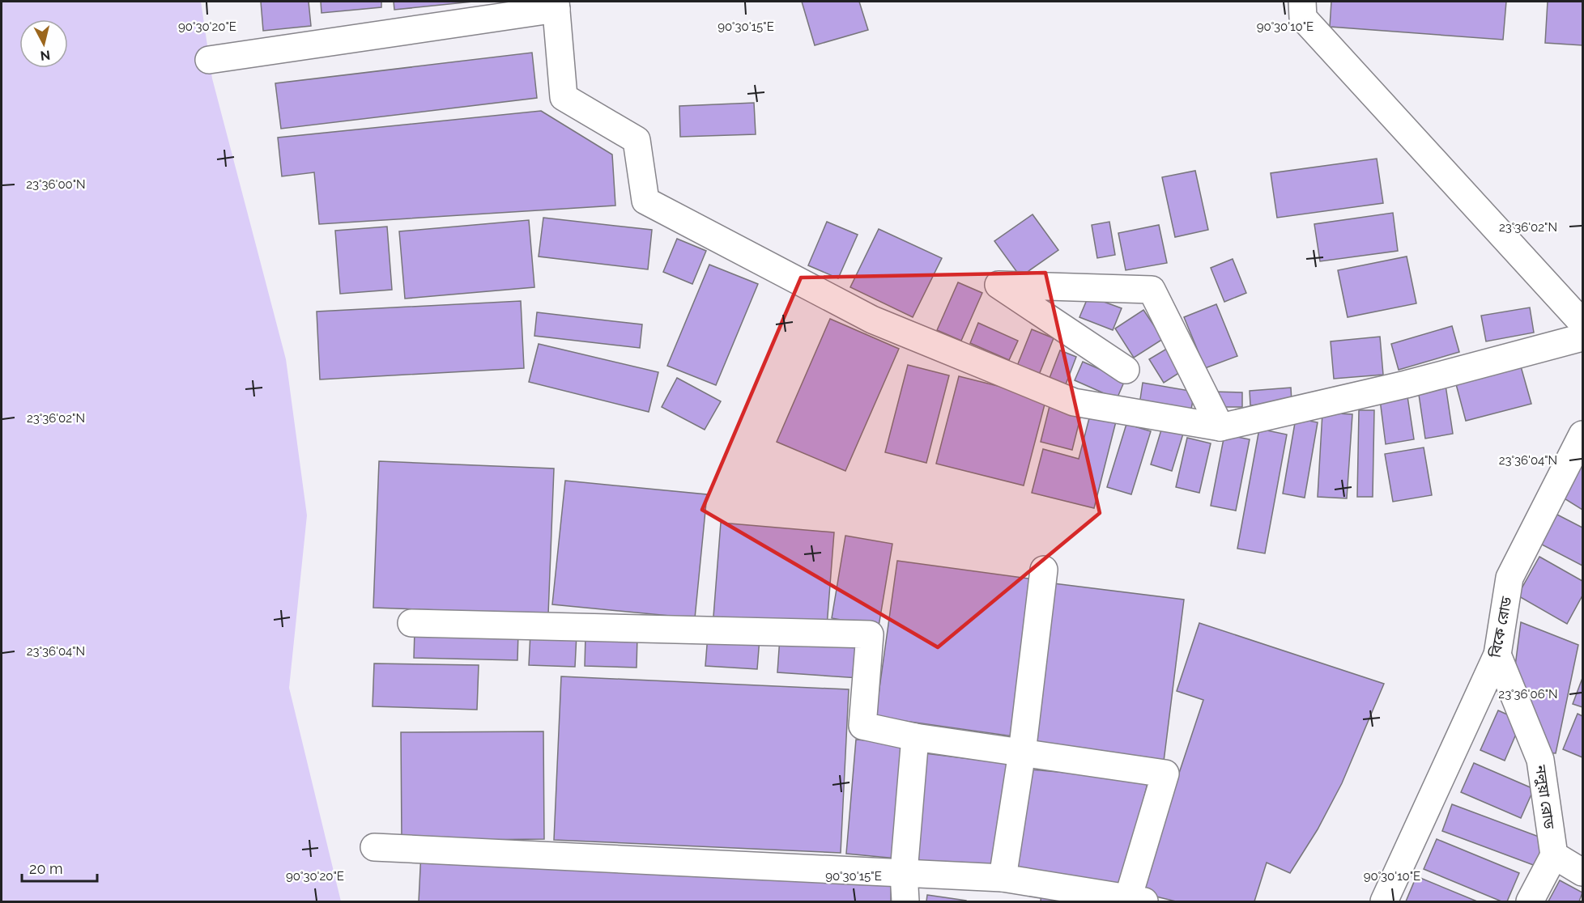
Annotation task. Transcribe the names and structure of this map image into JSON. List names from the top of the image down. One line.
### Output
{"streets":{"street":["বিকে রোড","নলুয়া রোড"]},"crossings":[["বিকে রোড","নলুয়া রোড"]],"scale_bar":"20 m","north":"bottom","coordinates":["90°30'20\"E","90°30'15\"E","90°30'10\"E","23°36'00\"N","23°36'02\"N","23°36'04\"N","23°36'06\"N"]}
